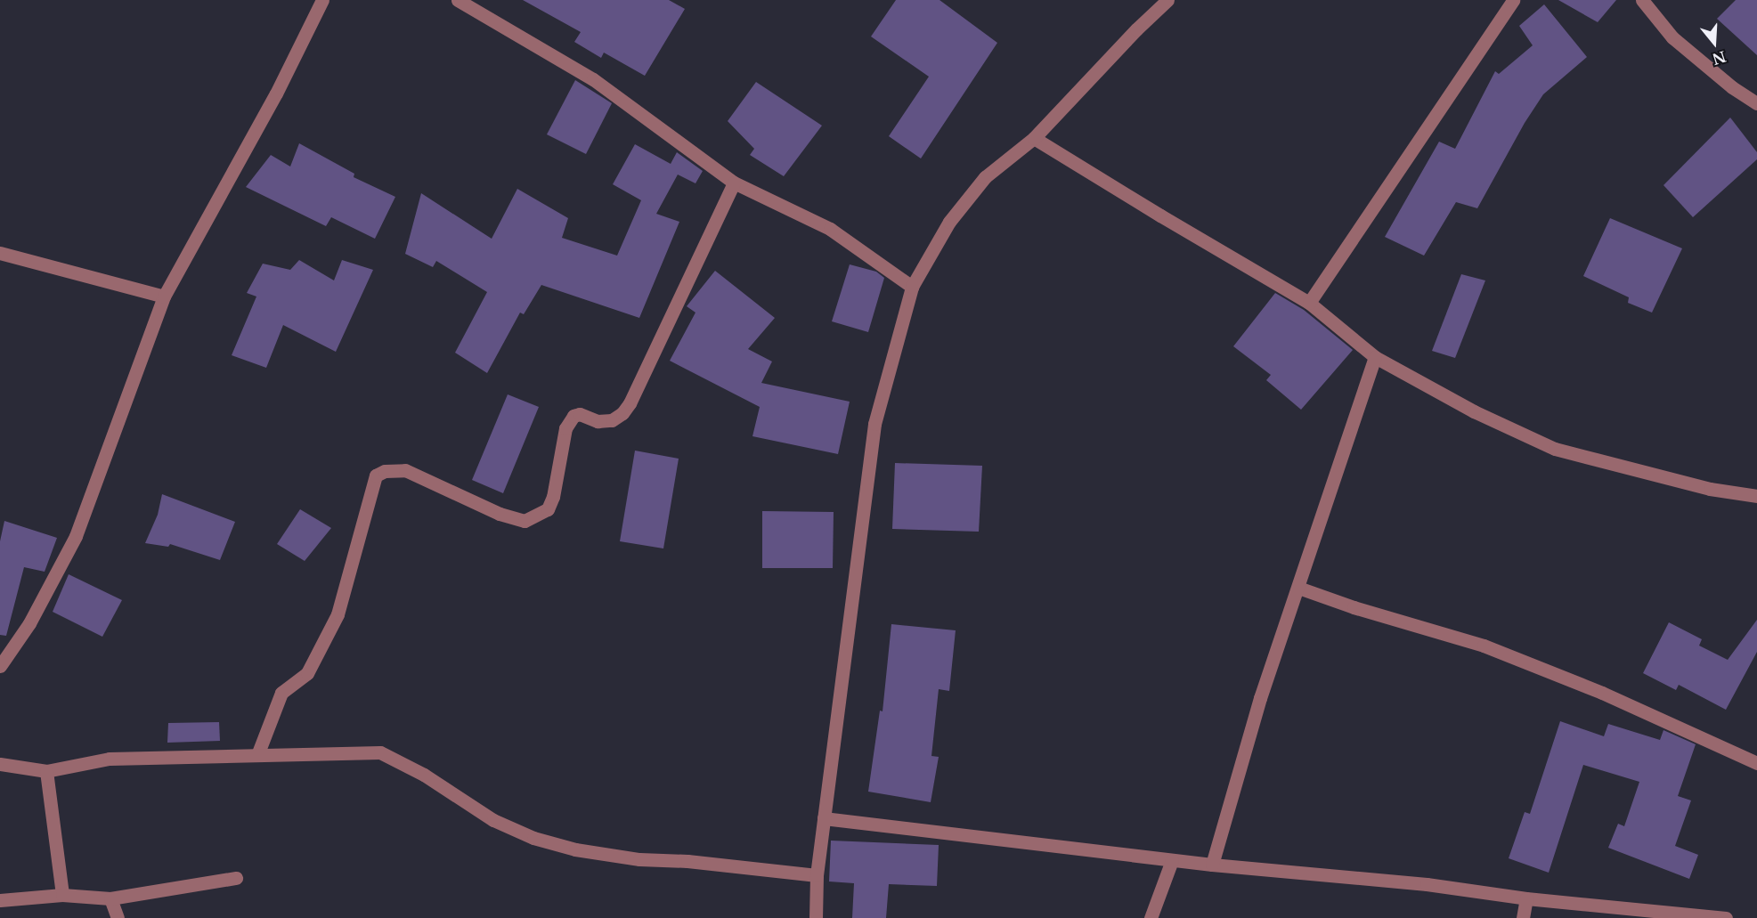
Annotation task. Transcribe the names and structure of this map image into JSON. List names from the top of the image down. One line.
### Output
{"north":"bottom"}
